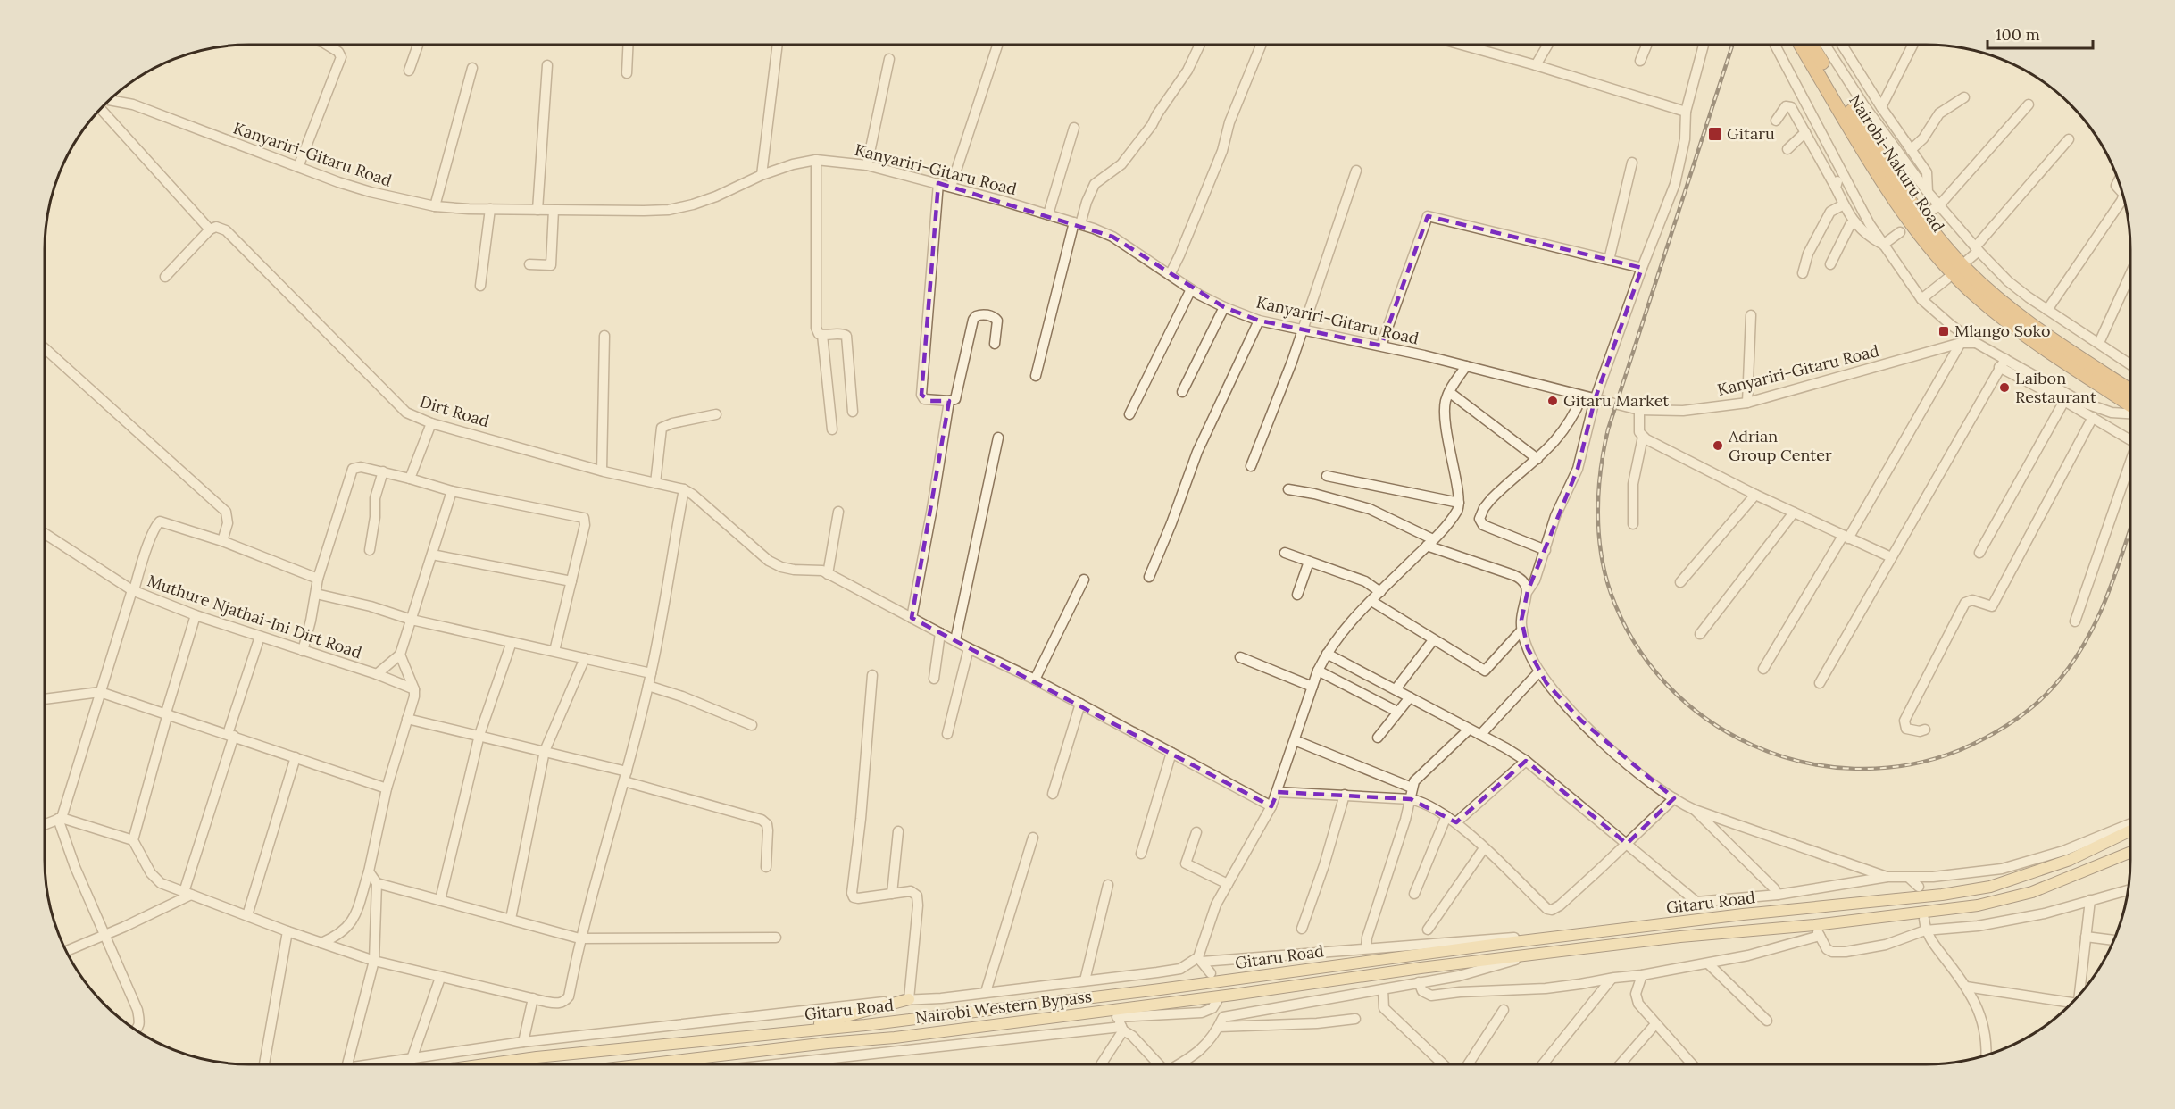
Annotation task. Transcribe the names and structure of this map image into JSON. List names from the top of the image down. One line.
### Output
{"streets":{"highway":["Nairobi-Nakuru Road"],"main road":["Gitaru Road","Nairobi Western Bypass"],"street":["Kanyariri-Gitaru Road","Dirt Road","Muthure Njathai-Ini Dirt Road"]},"crossings":[["Gitaru Road","Nairobi Western Bypass"]],"places":{"transit":["Gitaru","Mlango Soko"],"other":["Laibon Restaurant","Gitaru Market","Adrian Group Center"]},"scale_bar":"100 m"}
